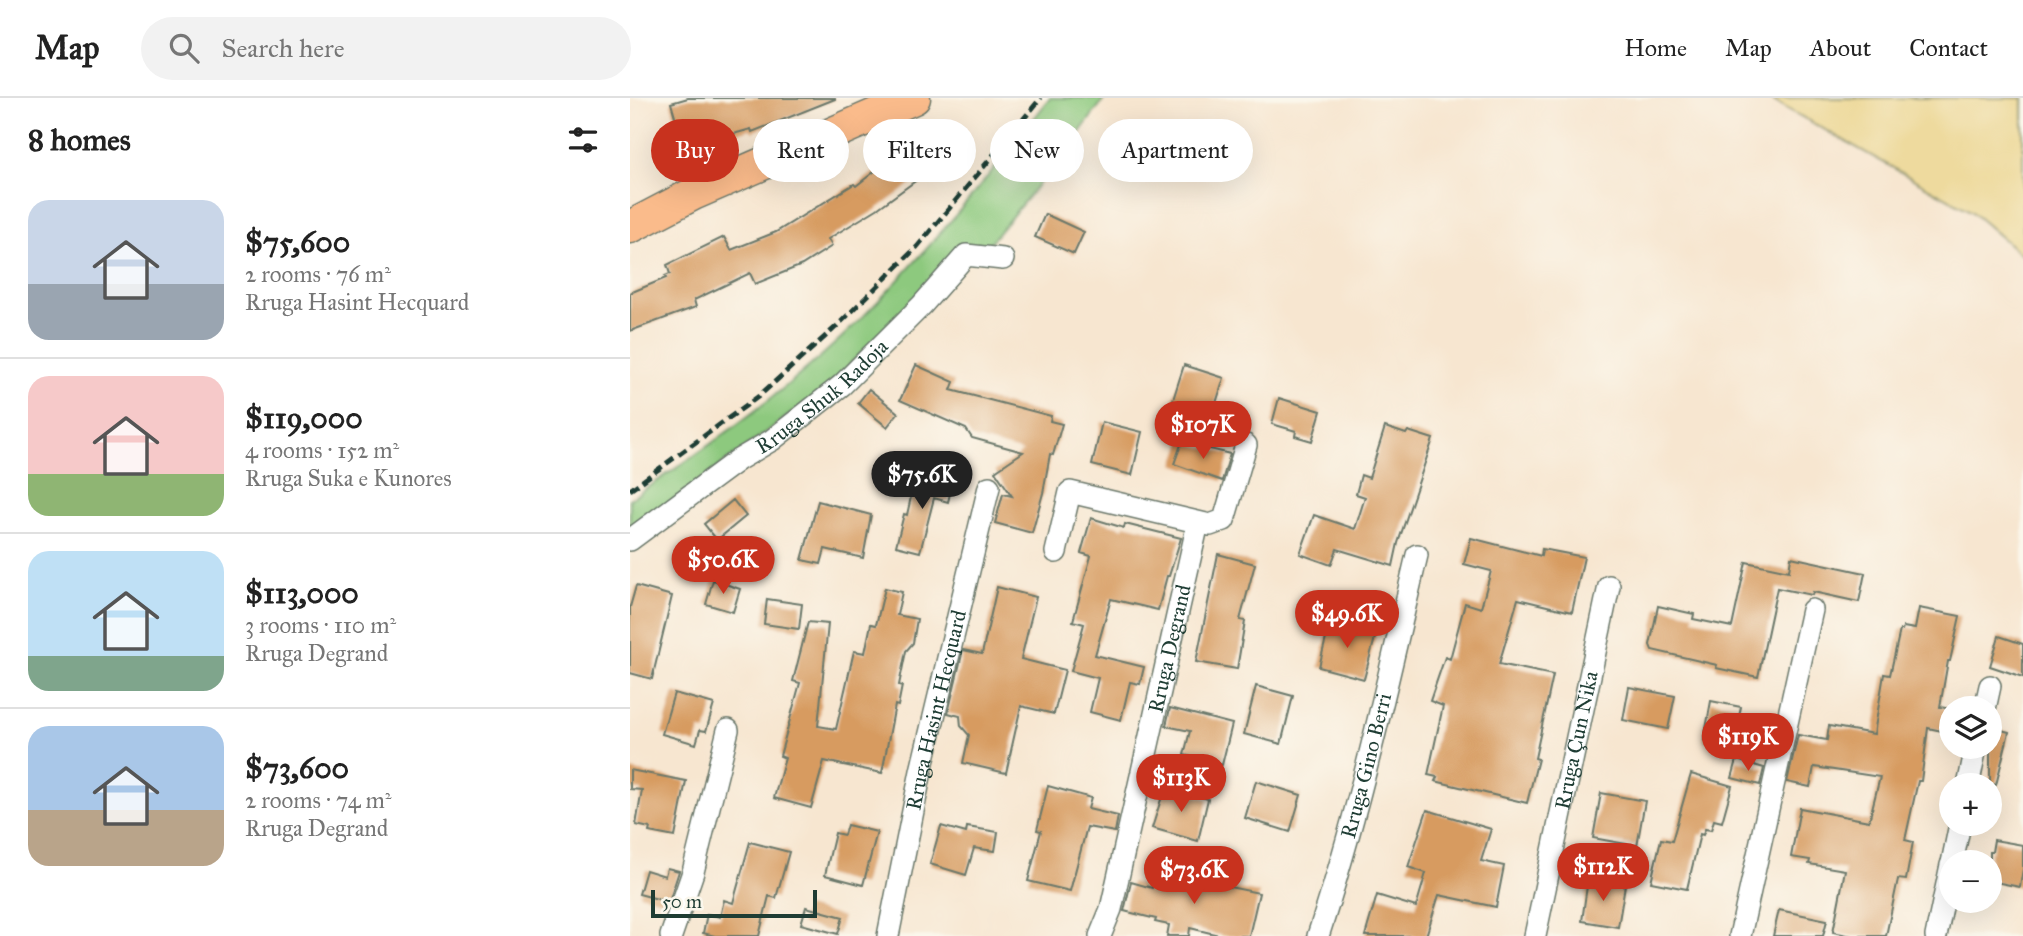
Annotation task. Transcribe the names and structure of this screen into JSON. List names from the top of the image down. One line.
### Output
{"streets":{"street":["Rruga Shuk Radoja","Rruga Degrand","Rruga Hasint Hecquard","Rruga Çun Nika","Rruga Gino Berri"]},"scale_bar":"50 m","page":{"header":"Map","search":"Search here","nav":["Home","Map","About","Contact"],"heading":"8 homes","chip":["Buy","Rent","Filters","New","Apartment"],"list":[{"name":"$75,600","note":"2 rooms · 76 m² · Rruga Hasint Hecquard"},{"name":"$119,000","note":"4 rooms · 152 m² · Rruga Suka e Kunores"},{"name":"$113,000","note":"3 rooms · 110 m² · Rruga Degrand"},{"name":"$73,600","note":"2 rooms · 74 m² · Rruga Degrand"}],"price":["$107K","$75.6K","$50.6K","$49.6K","$119K","$113K","$112K","$73.6K"],"map_buttons":["+","−"],"scale":"50 m"}}
